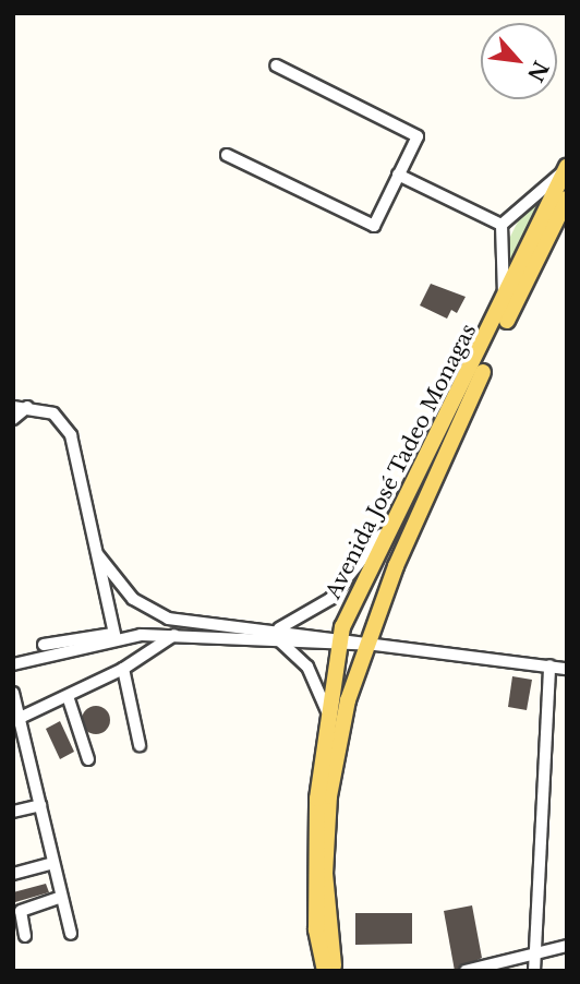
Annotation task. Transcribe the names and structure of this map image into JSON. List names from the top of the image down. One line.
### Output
{"streets":{"main road":["Avenida José Tadeo Monagas"]},"north":"bottom right"}
